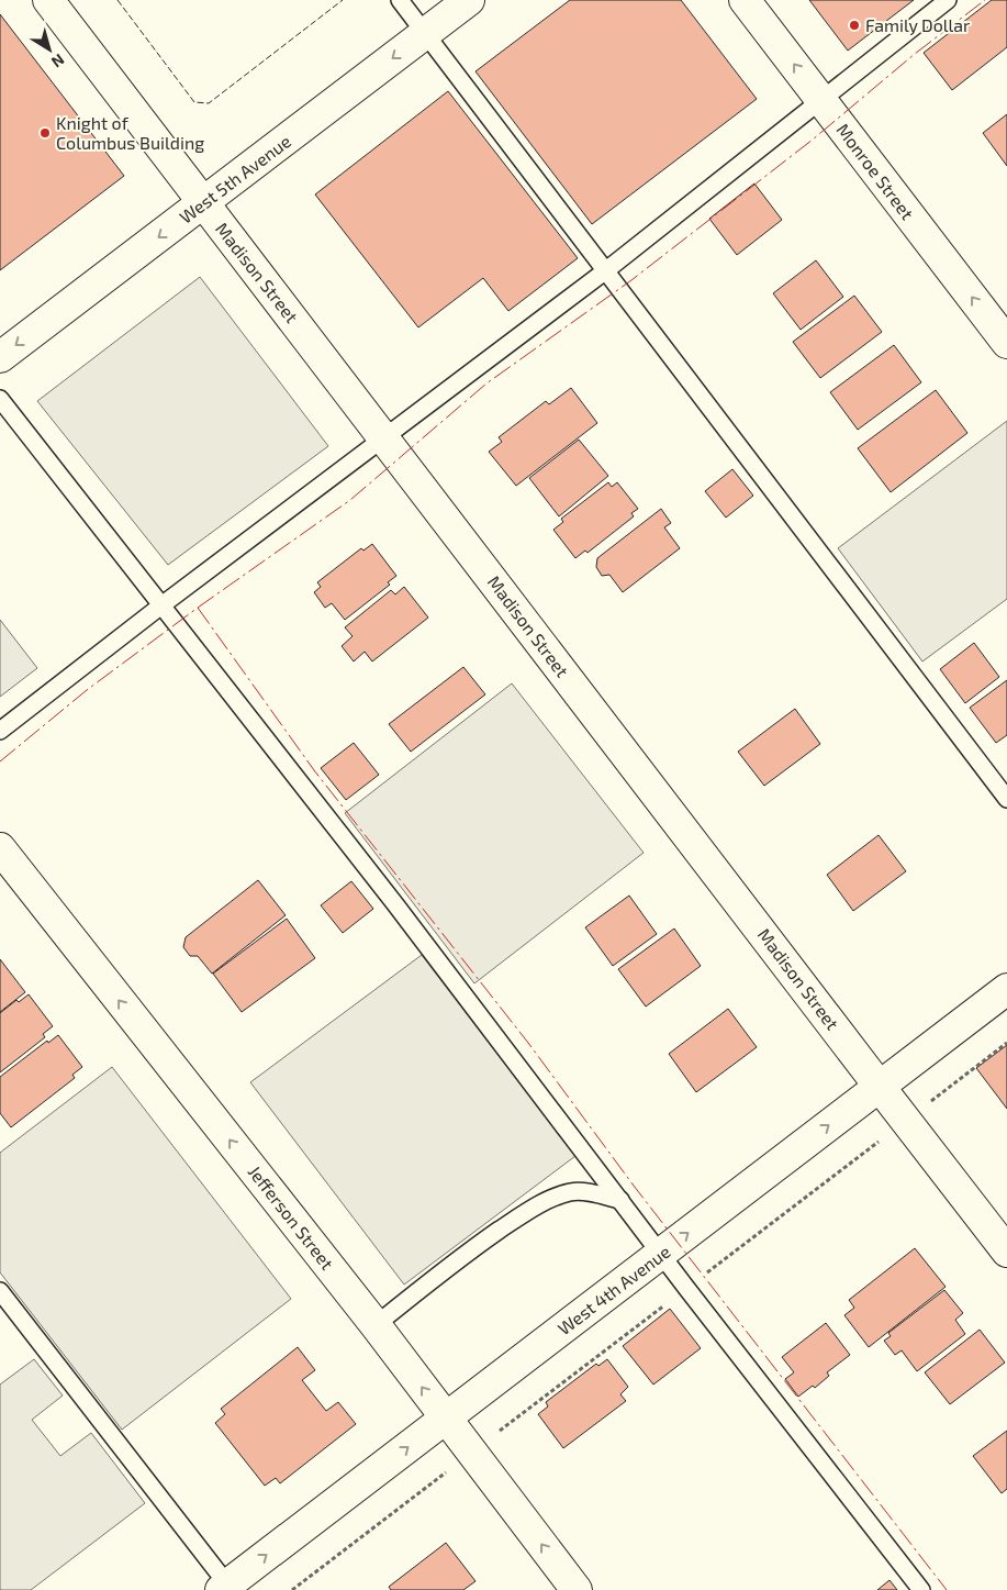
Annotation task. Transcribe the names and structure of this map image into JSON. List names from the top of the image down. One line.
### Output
{"streets":{"street":["Monroe Street","West 5th Avenue","Madison Street","Jefferson Street","West 4th Avenue"]},"crossings":[["West 5th Avenue","Madison Street"],["Madison Street","West 4th Avenue"],["Jefferson Street","West 4th Avenue"]],"one_way":["Monroe Street","West 5th Avenue","Jefferson Street","West 4th Avenue"],"places":["Family Dollar","Knight of Columbus Building"],"north":"bottom right"}
